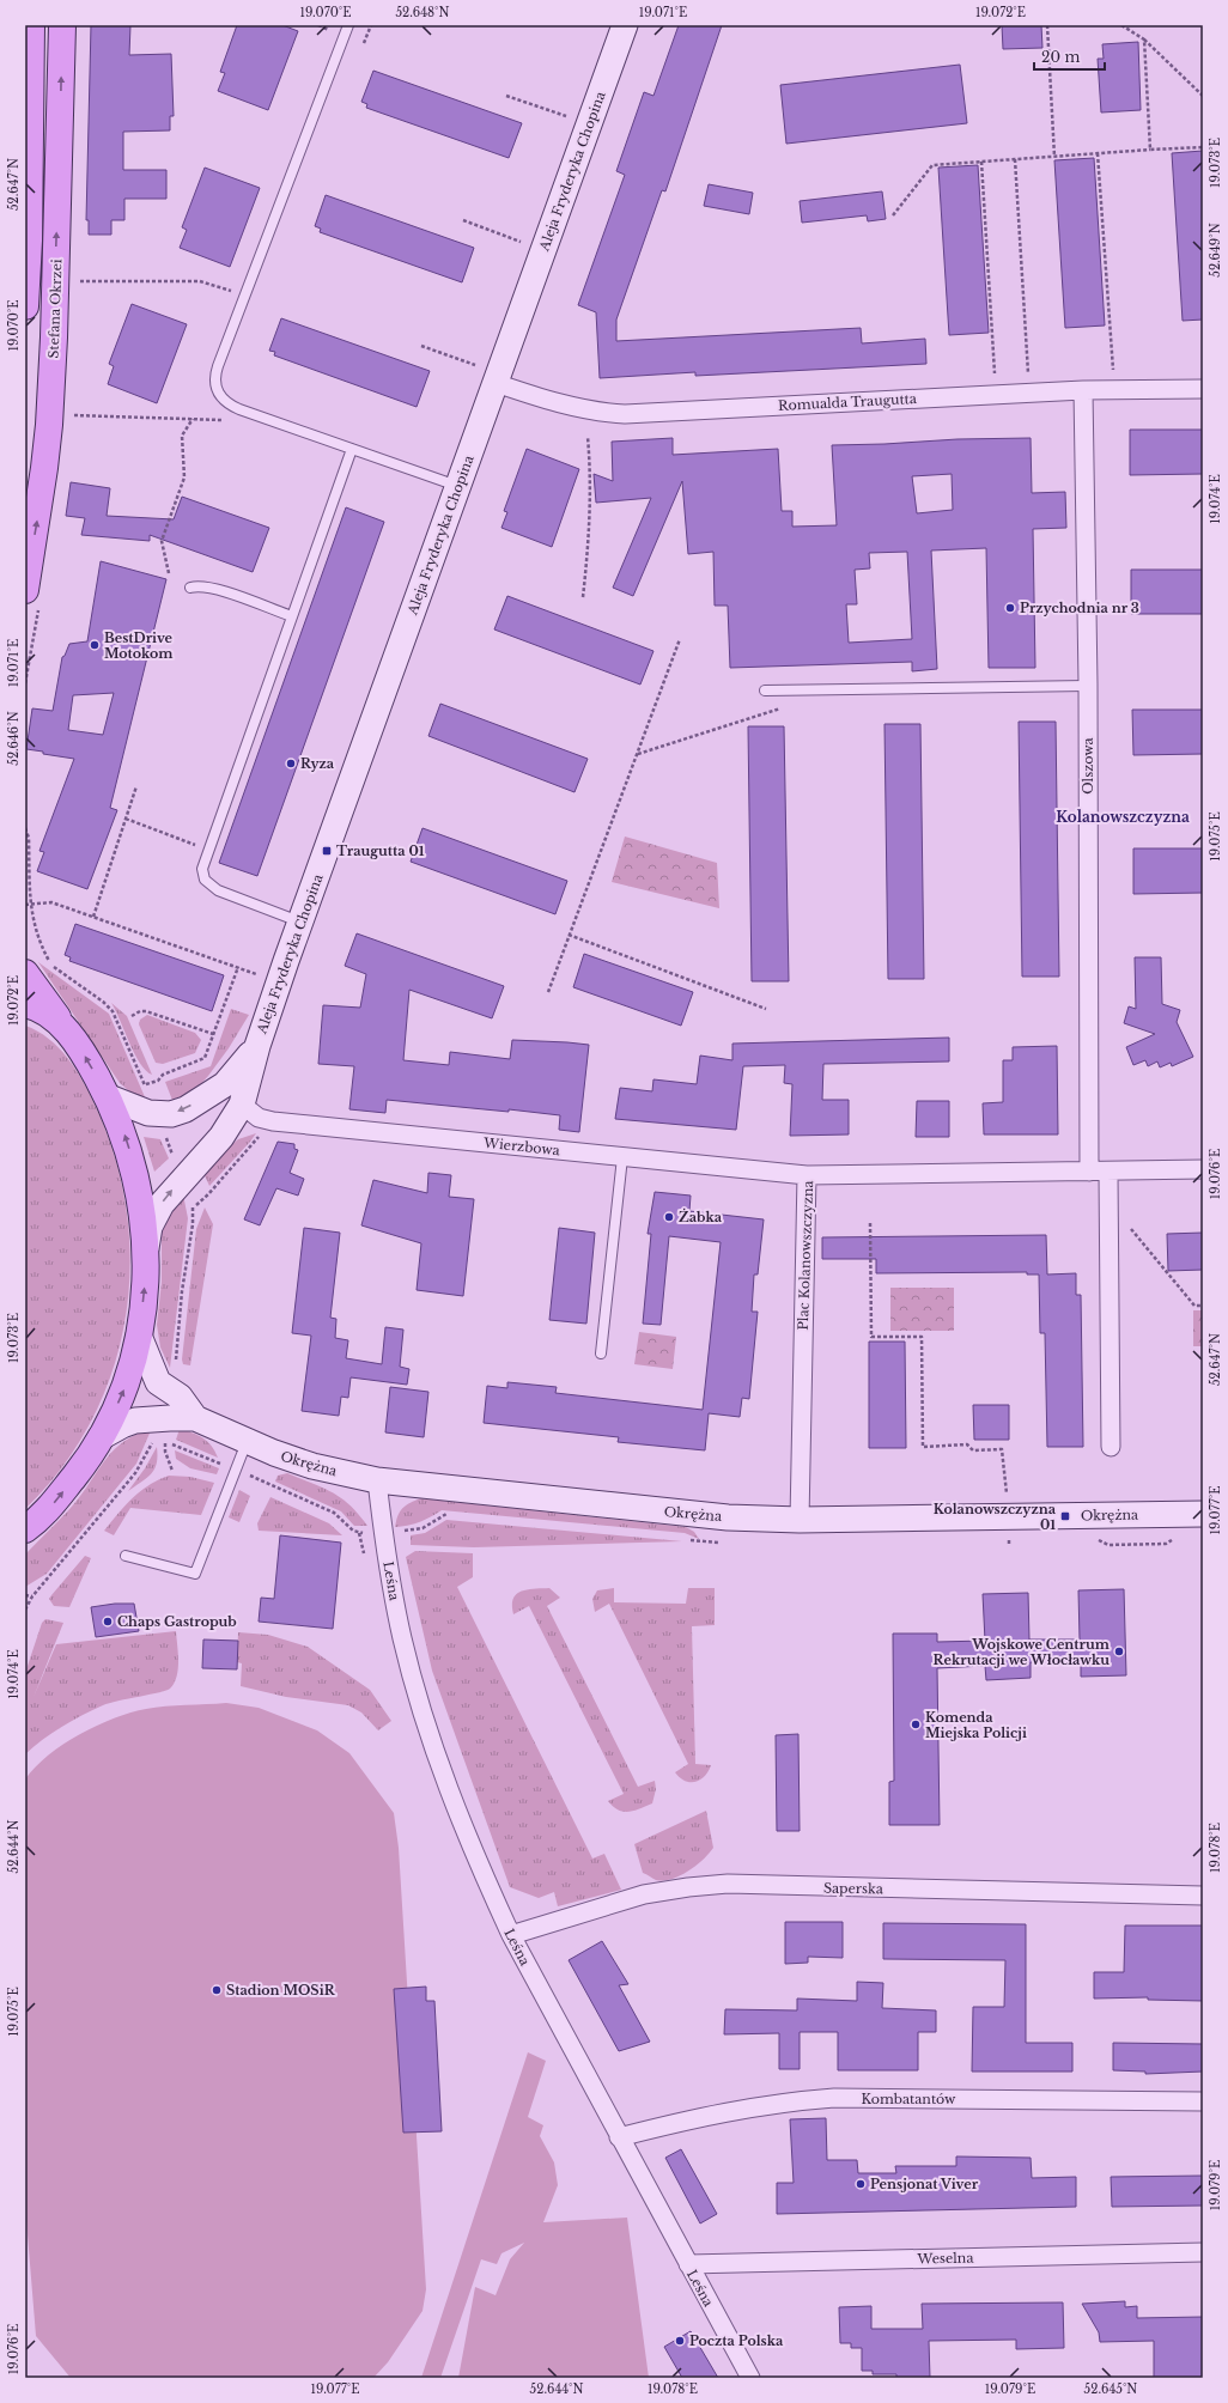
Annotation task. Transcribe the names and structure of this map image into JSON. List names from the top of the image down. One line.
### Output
{"streets":{"main road":["Stefana Okrzei"],"street":["Aleja Fryderyka Chopina","Romualda Traugutta","Olszowa","Wierzbowa","Plac Kolanowszczyzna","Okrężna","Leśna","Saperska","Kombatantów","Weselna"]},"crossings":[["Aleja Fryderyka Chopina","Romualda Traugutta"],["Aleja Fryderyka Chopina","Wierzbowa"],["Romualda Traugutta","Olszowa"],["Olszowa","Plac Kolanowszczyzna"],["Wierzbowa","Plac Kolanowszczyzna"],["Plac Kolanowszczyzna","Okrężna"],["Okrężna","Leśna"],["Leśna","Saperska"],["Leśna","Kombatantów"],["Leśna","Weselna"]],"districts":["Kolanowszczyzna"],"places":{"other":["Przychodnia nr 3","BestDrive Motokom","Ryza","Żabka","Chaps Gastropub","Wojskowe Centrum Rekrutacji we Włocławku","Komenda Miejska Policji","Stadion MOSiR","Pensjonat Viver","Poczta Polska"],"transit":["Traugutta 01","Kolanowszczyzna 01"]},"scale_bar":"20 m","coordinates":["19.070°E","52.648°N","19.071°E","19.072°E","19.073°E","52.647°N","52.649°N","19.074°E","52.646°N","19.075°E","19.076°E","19.077°E","52.644°N","19.078°E","19.079°E","52.645°N"]}
